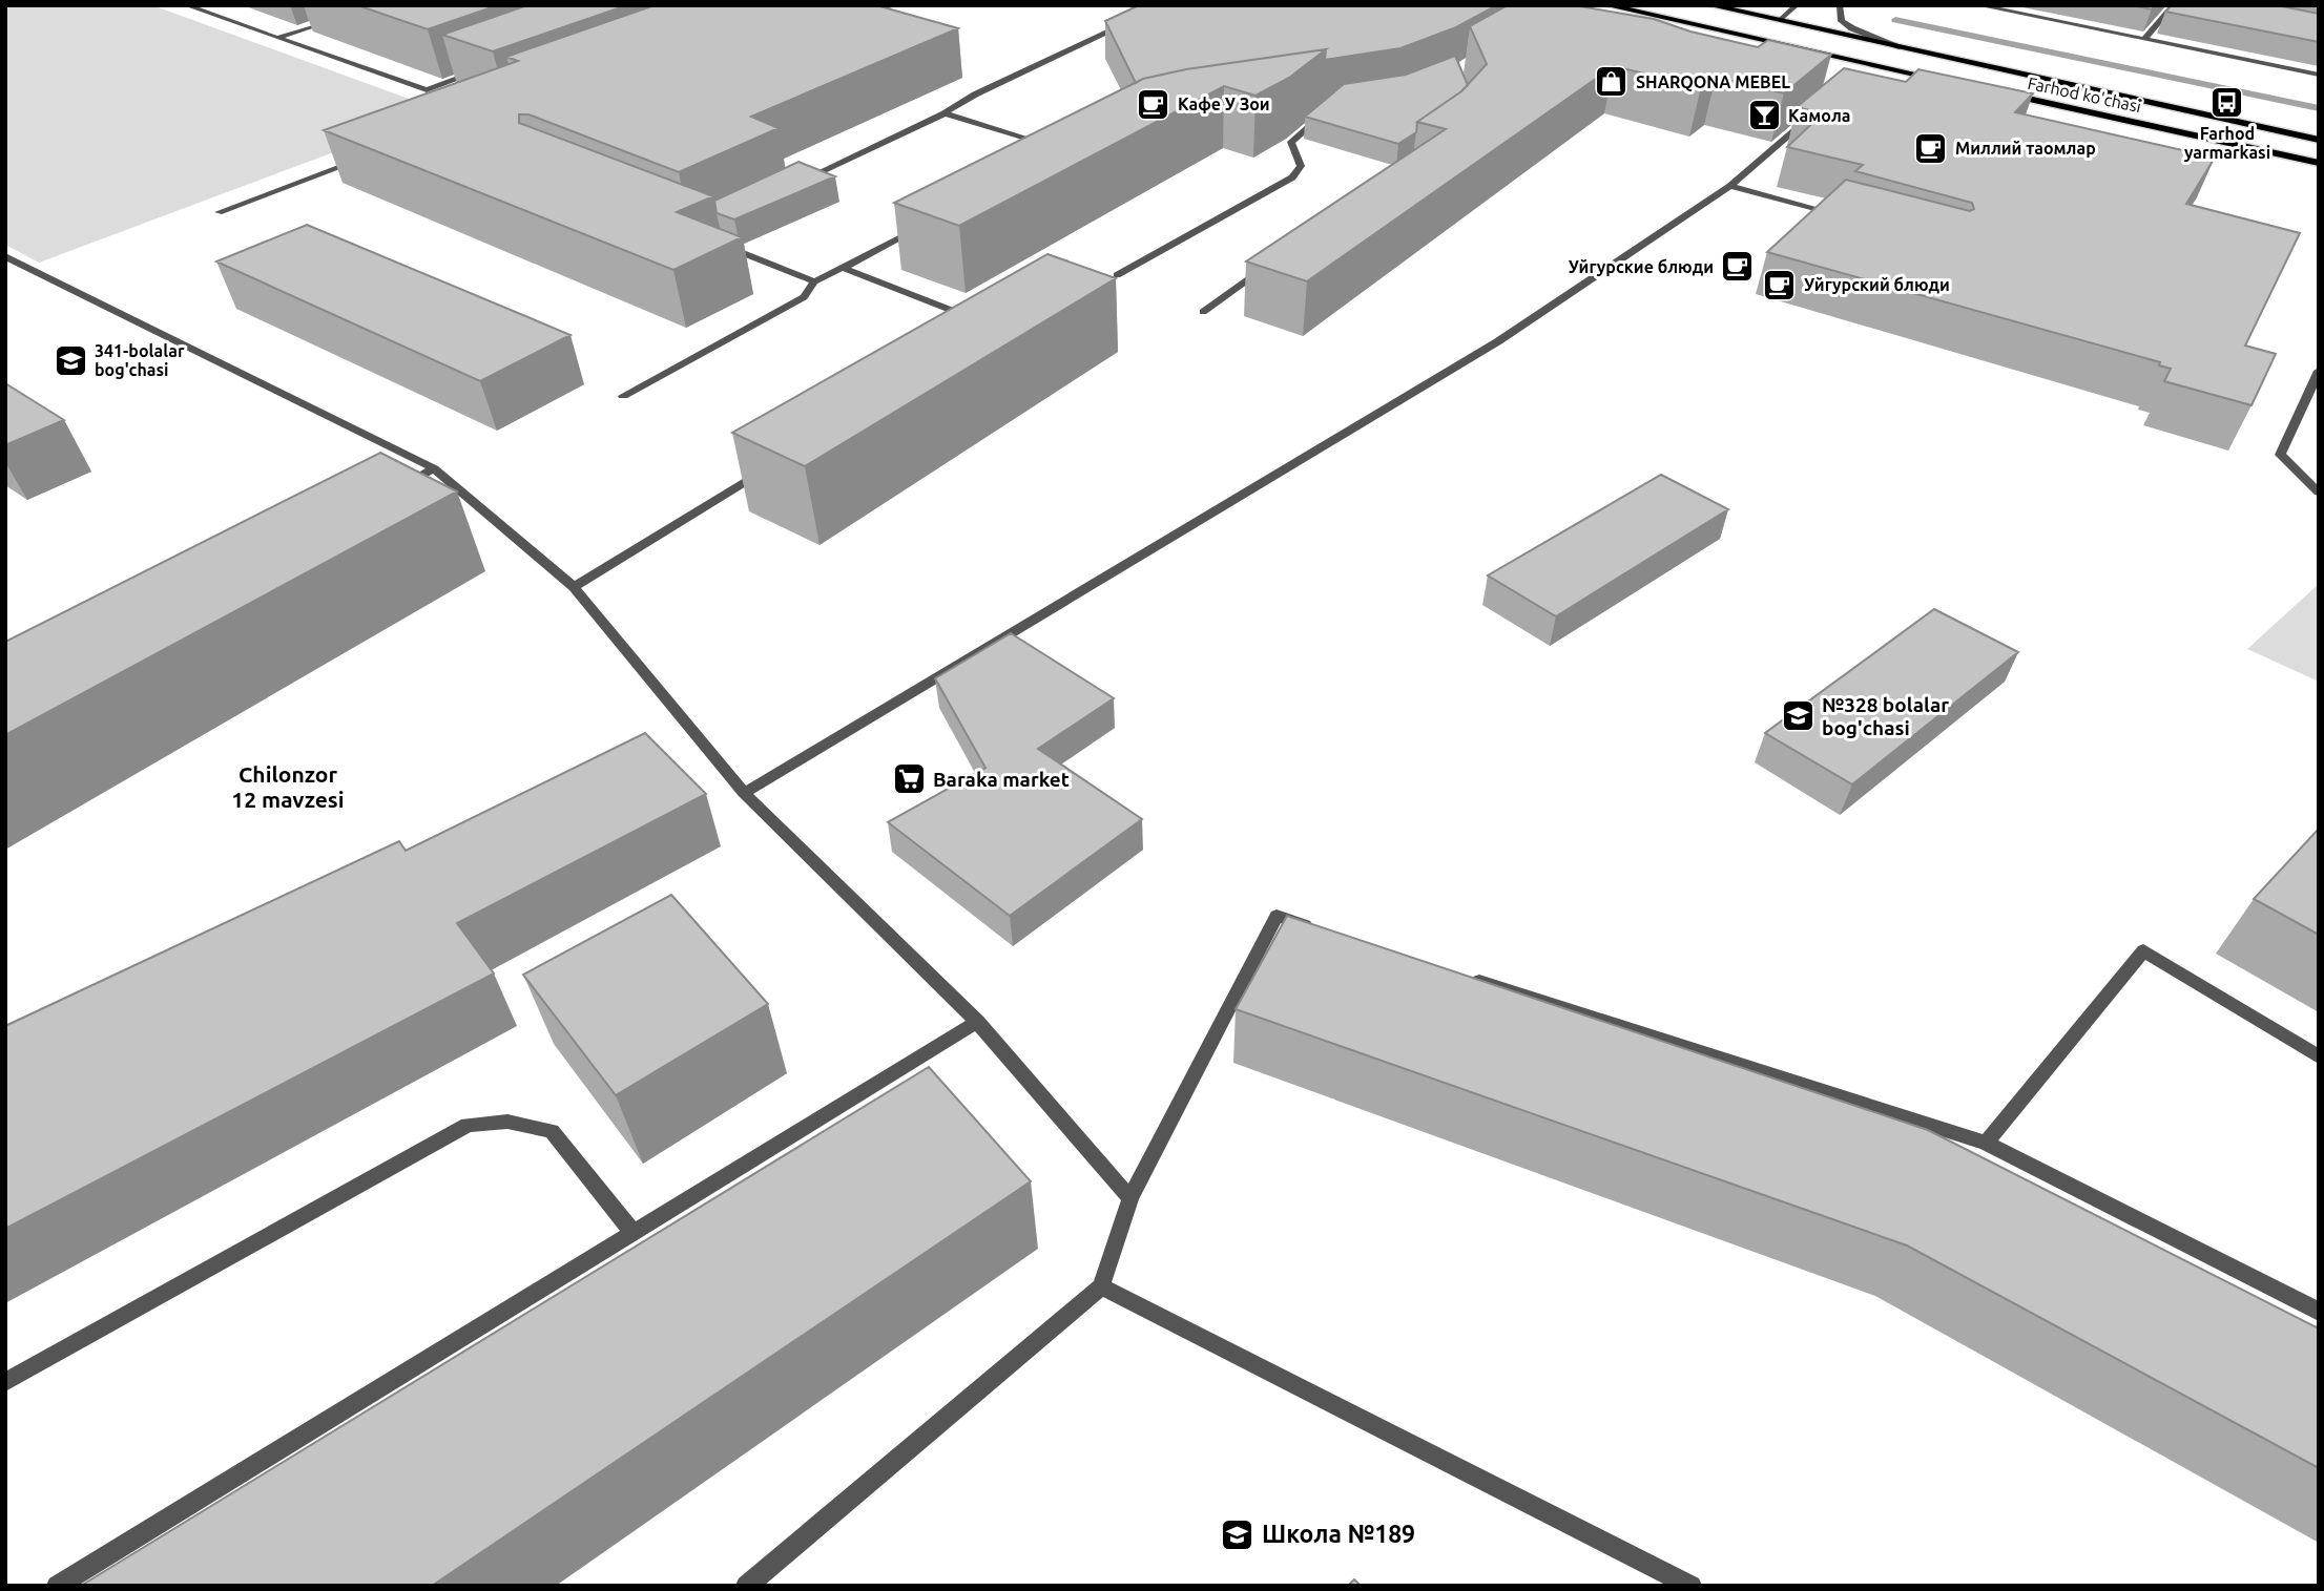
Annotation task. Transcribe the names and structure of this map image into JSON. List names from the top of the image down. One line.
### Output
{"streets":{"main road":["Farhod ko'chasi"]},"districts":["Chilonzor 12 mavzesi"],"places":{"shop":["SHARQONA MEBEL"],"bus stop":["Farhod yarmarkasi"],"cafe":["Кафе У Зои","Миллий таомлар","Уйгурские блюди","Уйгурский блюди"],"bar":["Камола"],"school or university":["341-bolalar bog'chasi","№328 bolalar bog'chasi","Школа №189"],"supermarket":["Baraka market"]}}
